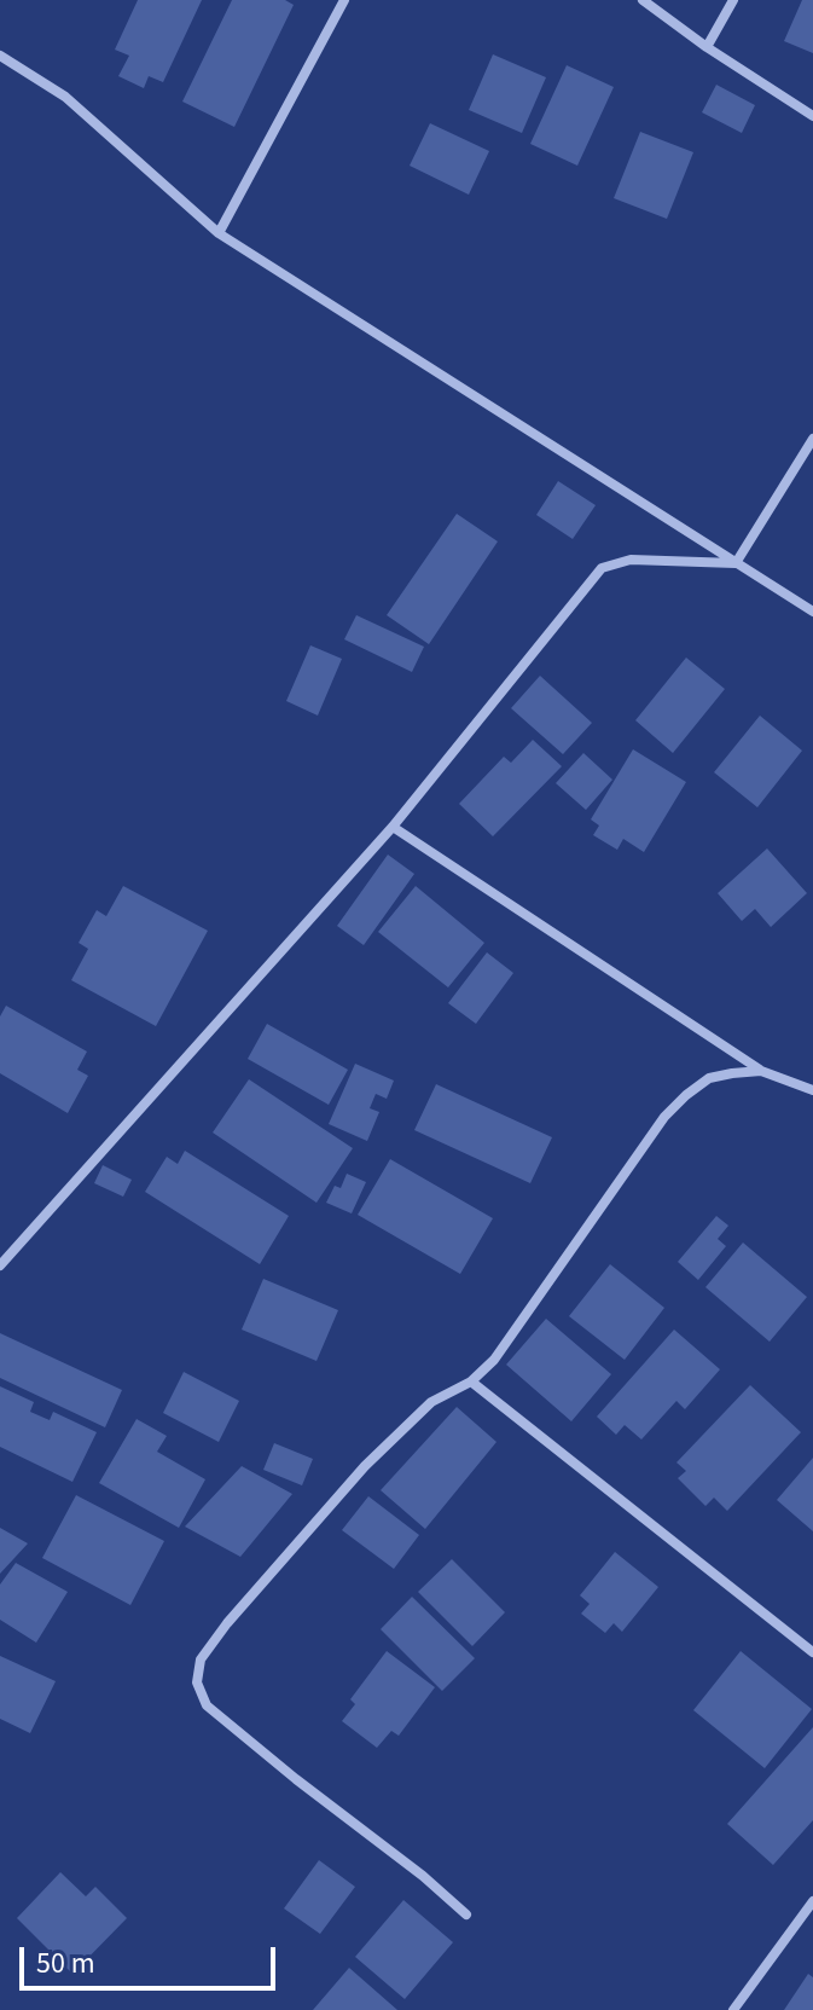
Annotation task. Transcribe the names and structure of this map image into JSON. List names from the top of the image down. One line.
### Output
{"scale_bar":"50 m"}
